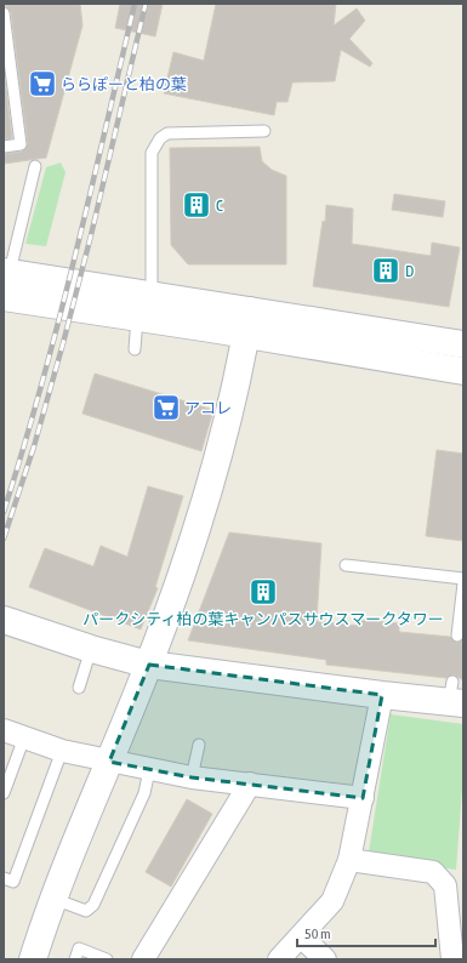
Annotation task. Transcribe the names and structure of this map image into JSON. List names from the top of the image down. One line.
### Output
{"places":{"supermarket":["ららぽーと柏の葉","アコレ"],"building":["C","D","パークシティ柏の葉キャンパスサウスマークタワー"]},"scale_bar":"50 m"}
